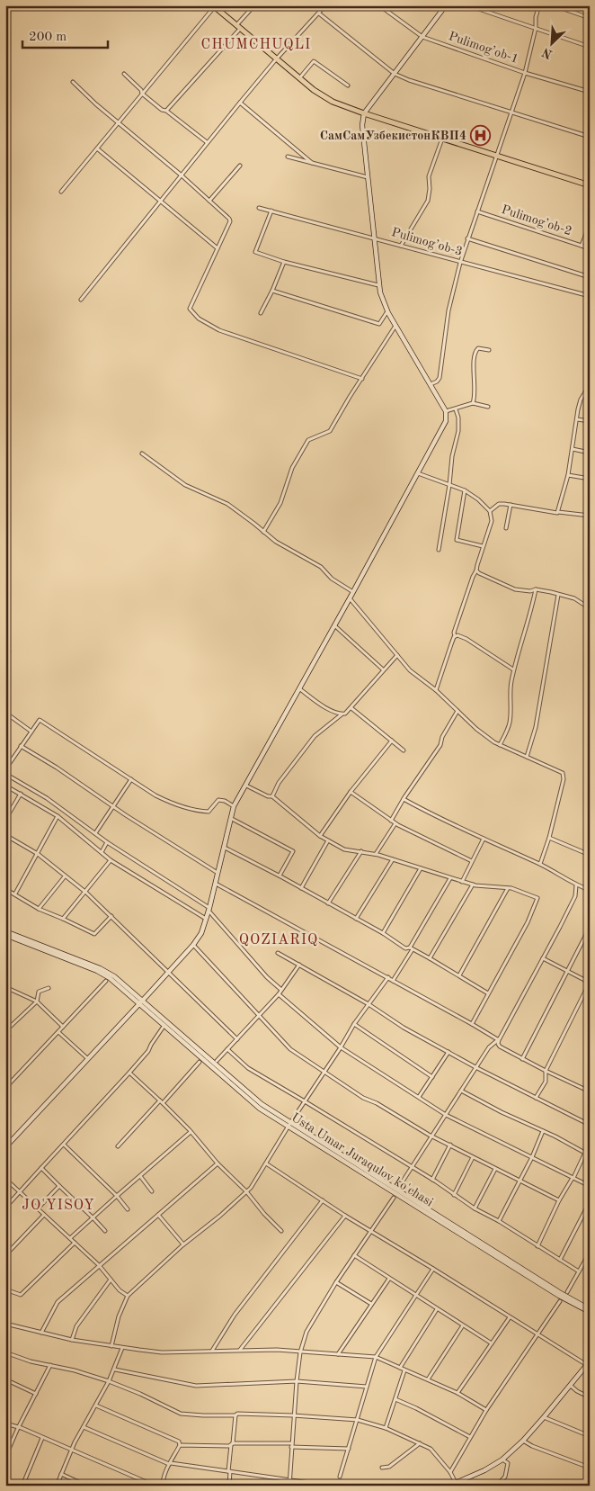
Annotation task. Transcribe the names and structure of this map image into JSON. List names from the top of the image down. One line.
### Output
{"streets":{"main road":["Usta Umar Juraqulov ko'chasi"],"street":["Pulimog’ob-1","Pulimog’ob-2","Pulimog’ob-3"]},"districts":["CHUMCHUQLI","QOZIARIQ","JO'YISOY"],"places":{"hospital":["СамСамУзбекистонКВП4"]},"scale_bar":"200 m","north":"bottom left"}
